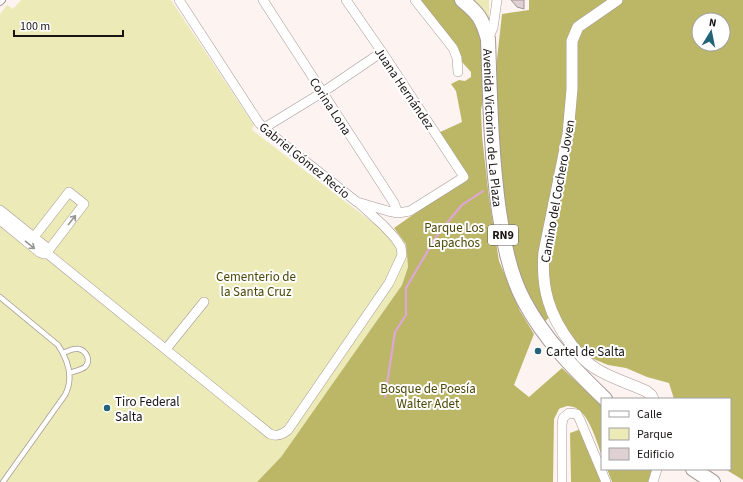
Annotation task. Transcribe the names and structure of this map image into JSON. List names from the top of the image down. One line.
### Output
{"streets":{"highway":["Avenida Victorino de La Plaza","RN9"],"street":["Juana Hernández","Corina Lona","Gabriel Gómez Recio","Camino del Cochero Joven"]},"crossings":[["Juana Hernández","Corina Lona"],["Juana Hernández","Gabriel Gómez Recio"],["Corina Lona","Gabriel Gómez Recio"]],"parks":["Parque Los Lapachos","Cementerio de la Santa Cruz","Bosque de Poesía Walter Adet"],"places":["Cartel de Salta","Tiro Federal Salta"],"legend":["Calle","Parque","Edificio"],"scale_bar":"100 m","north":"top"}
